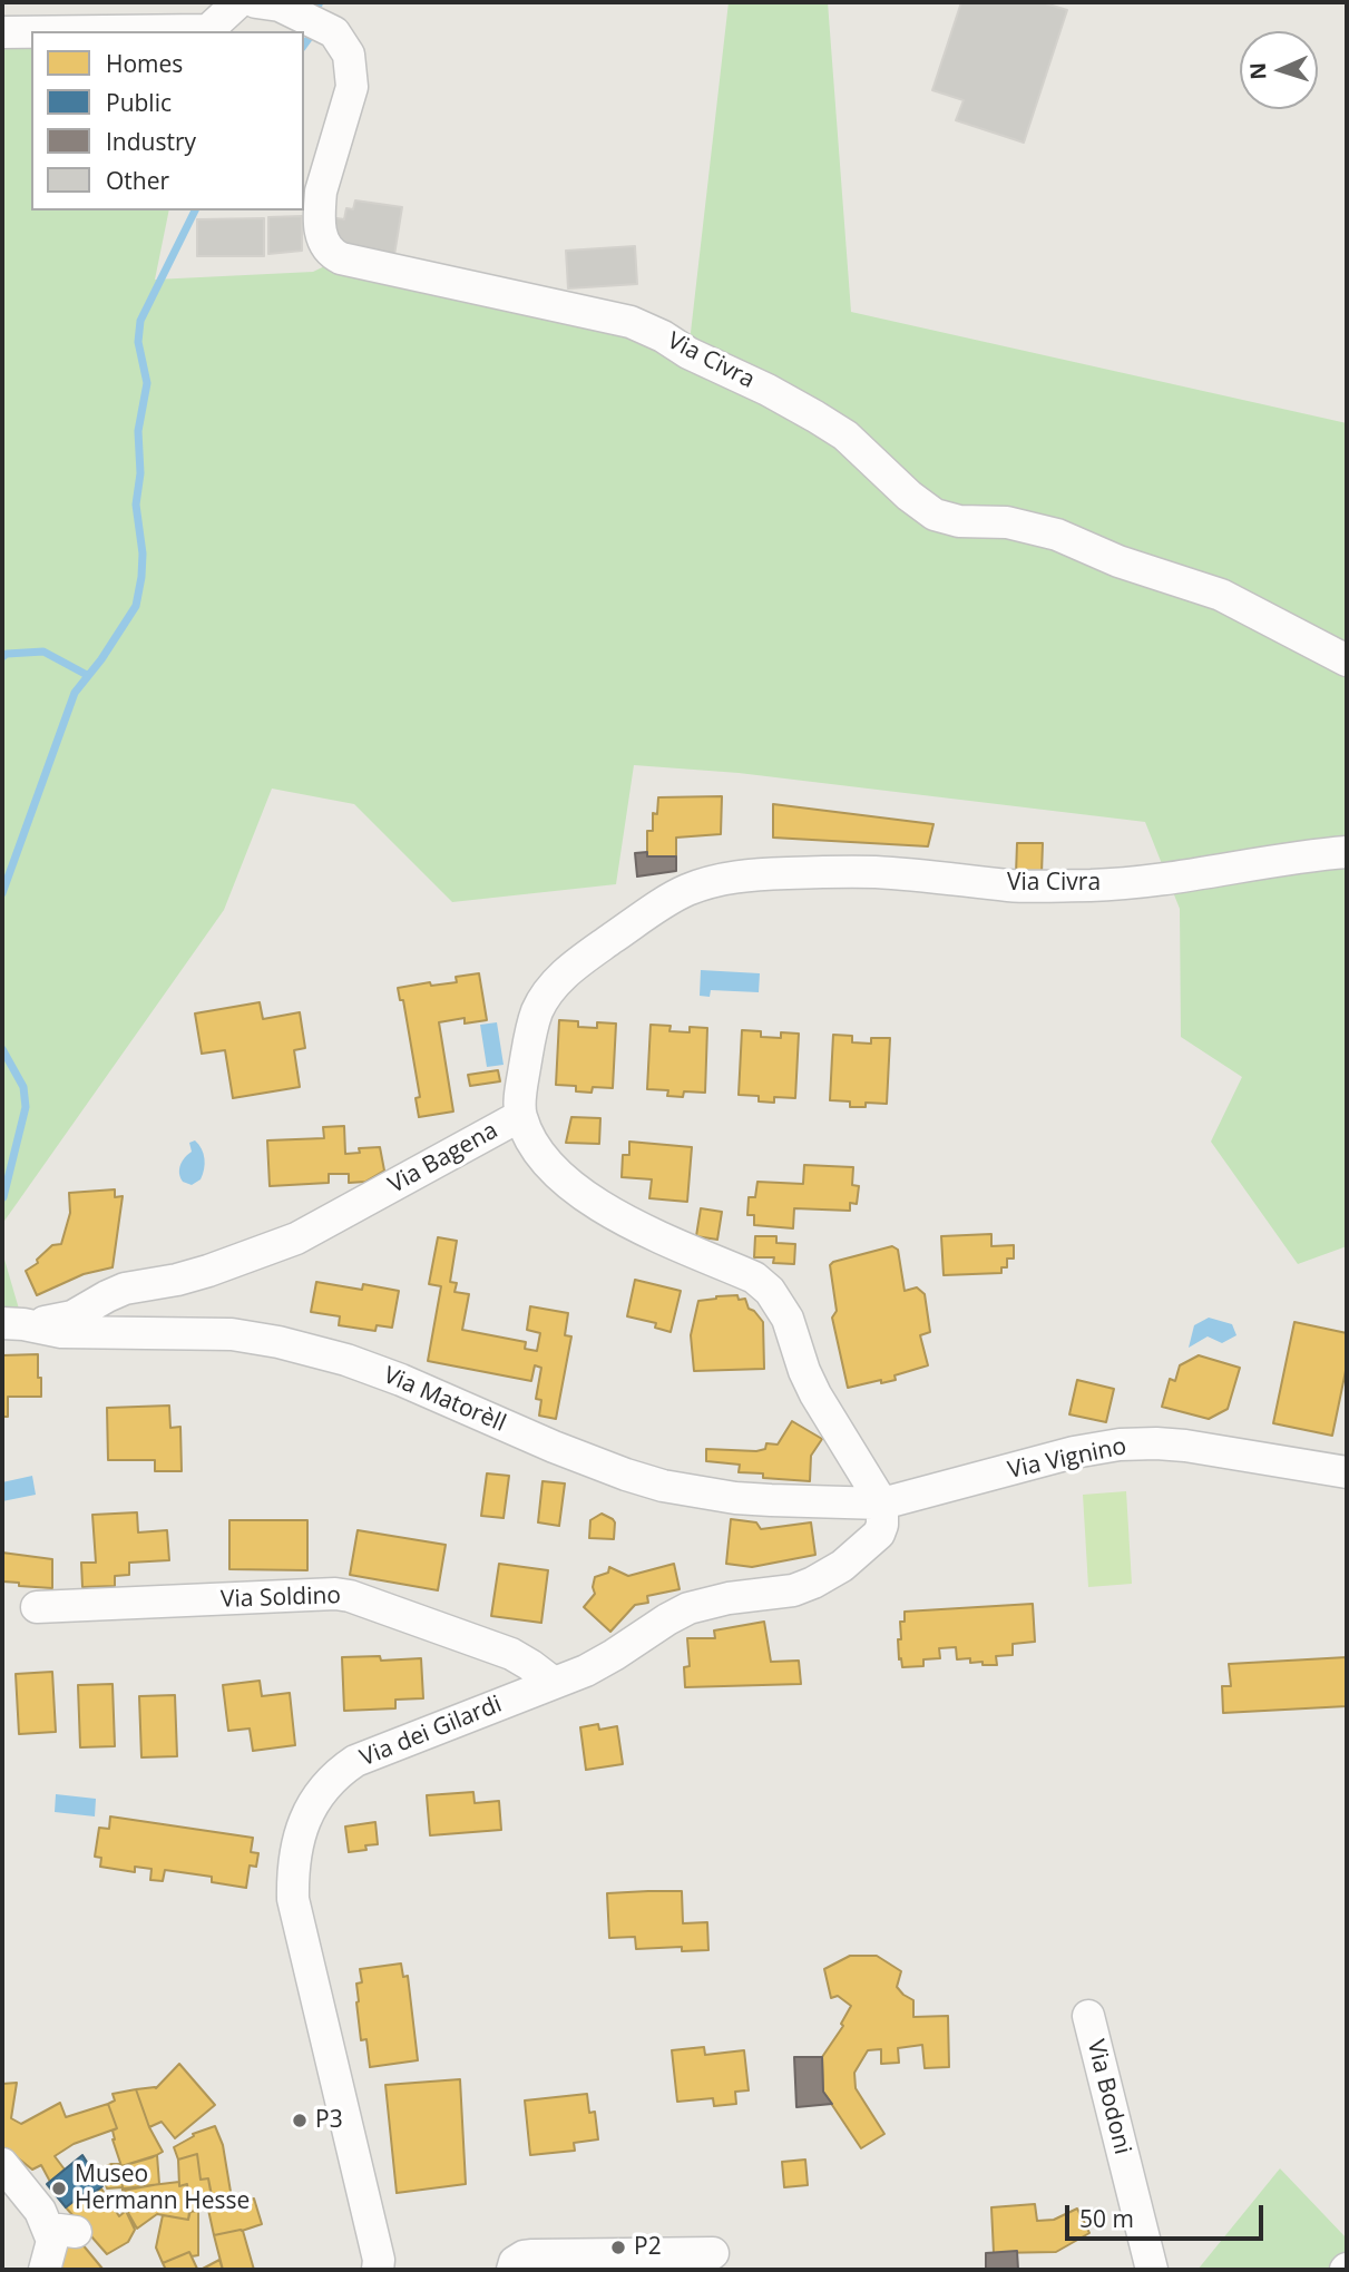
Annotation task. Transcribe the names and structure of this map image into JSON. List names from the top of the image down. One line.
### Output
{"streets":{"street":["Via Civra","Via Bagena","Via Matorèll","Via Vignino","Via Soldino","Via dei Gilardi","Via Bodoni"]},"crossings":[["Via Civra","Via Bagena"],["Via Bagena","Via Matorèll"],["Via Bagena","Via Vignino"],["Via Bagena","Via dei Gilardi"],["Via Matorèll","Via Vignino"],["Via Matorèll","Via dei Gilardi"],["Via Vignino","Via dei Gilardi"],["Via Soldino","Via dei Gilardi"]],"places":["P3","Museo Hermann Hesse","P2"],"legend":["Homes","Public","Industry","Other"],"scale_bar":"50 m","north":"left"}
